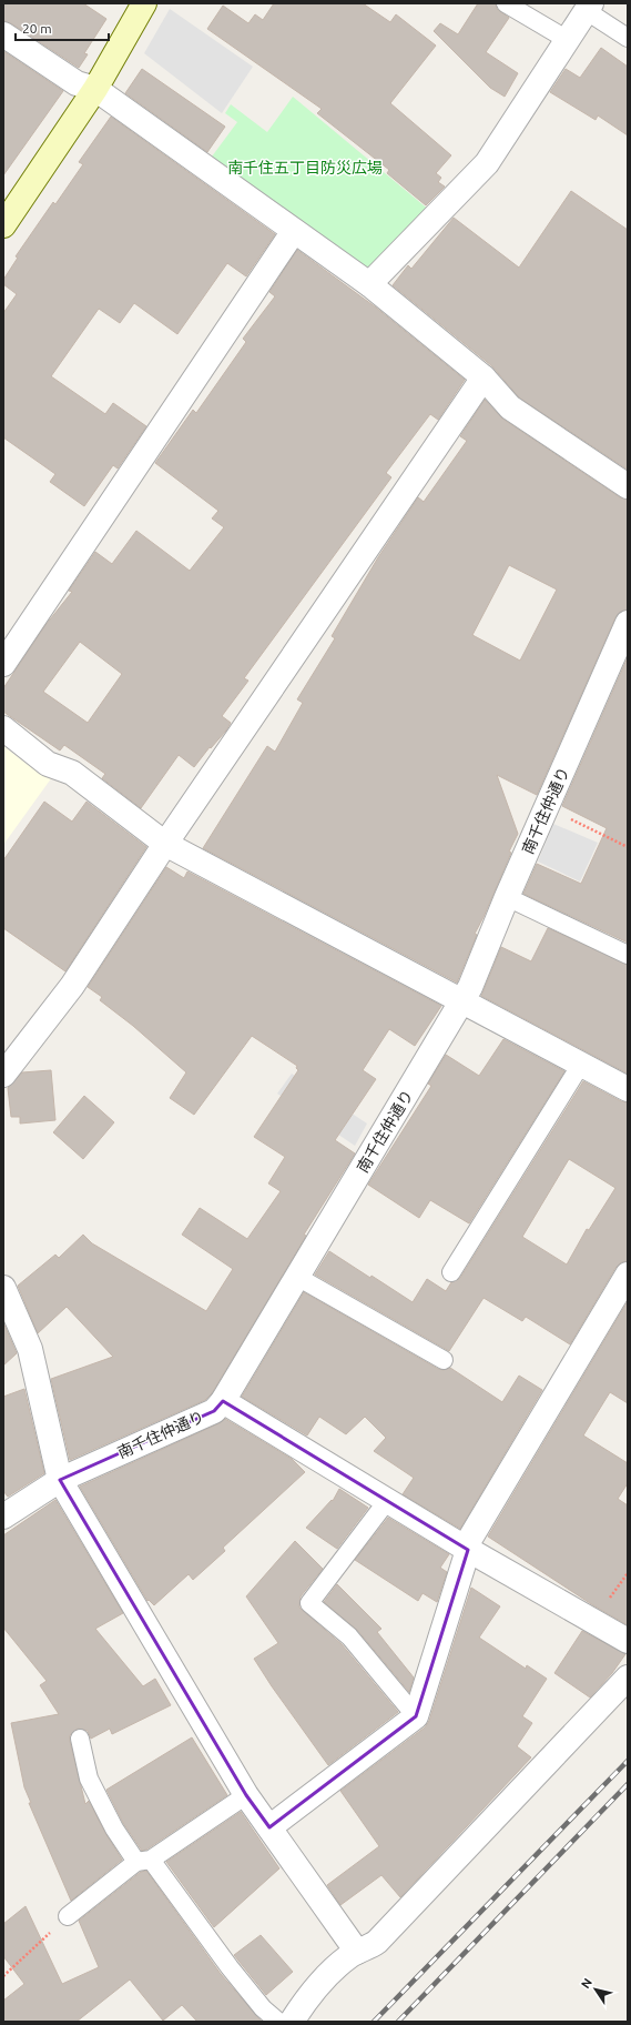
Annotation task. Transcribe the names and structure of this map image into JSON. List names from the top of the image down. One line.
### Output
{"streets":{"street":["南千住仲通り"]},"parks":["南千住五丁目防災広場"],"scale_bar":"20 m","north":"top left"}
